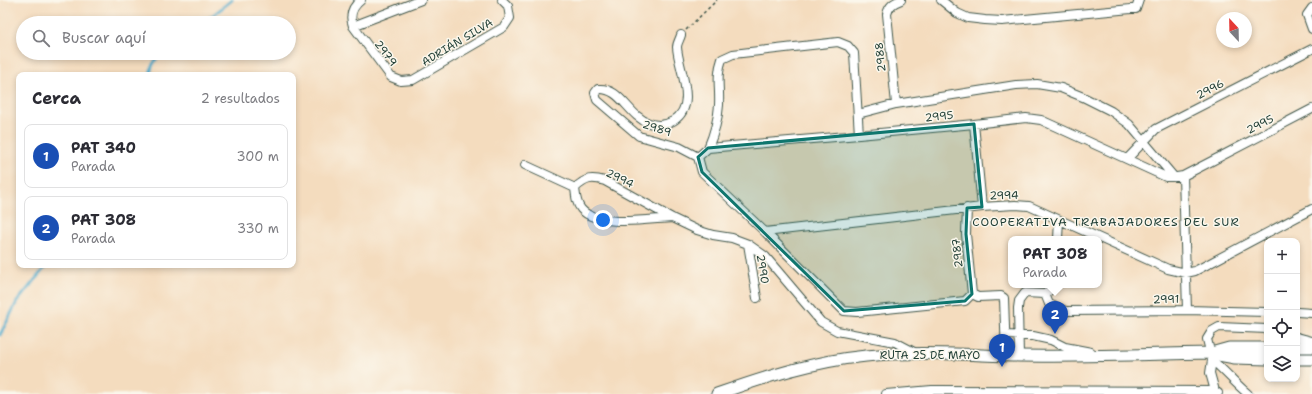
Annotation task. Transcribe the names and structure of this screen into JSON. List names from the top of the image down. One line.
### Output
{"streets":{"main road":["RUTA 25 DE MAYO"],"street":["ADRIÁN SILVA","2979","2988","2996","2995","2989","2994","2987","2990","2991"]},"crossings":[["ADRIÁN SILVA","2979"],["2988","2995"],["2996","2995"],["2994","2987"],["2994","2990"]],"districts":["COOPERATIVA TRABAJADORES DEL SUR"],"north":"top","page":{"search":"Buscar aquí","heading":["Cerca","2 resultados"],"list":[{"mark":"1","name":"PAT 340","note":"Parada","value":"300 m"},{"mark":"2","name":"PAT 308","note":"Parada","value":"330 m"}],"popup":["PAT 308","Parada"],"map_buttons":["+","−"],"pins":["2","1"]}}
